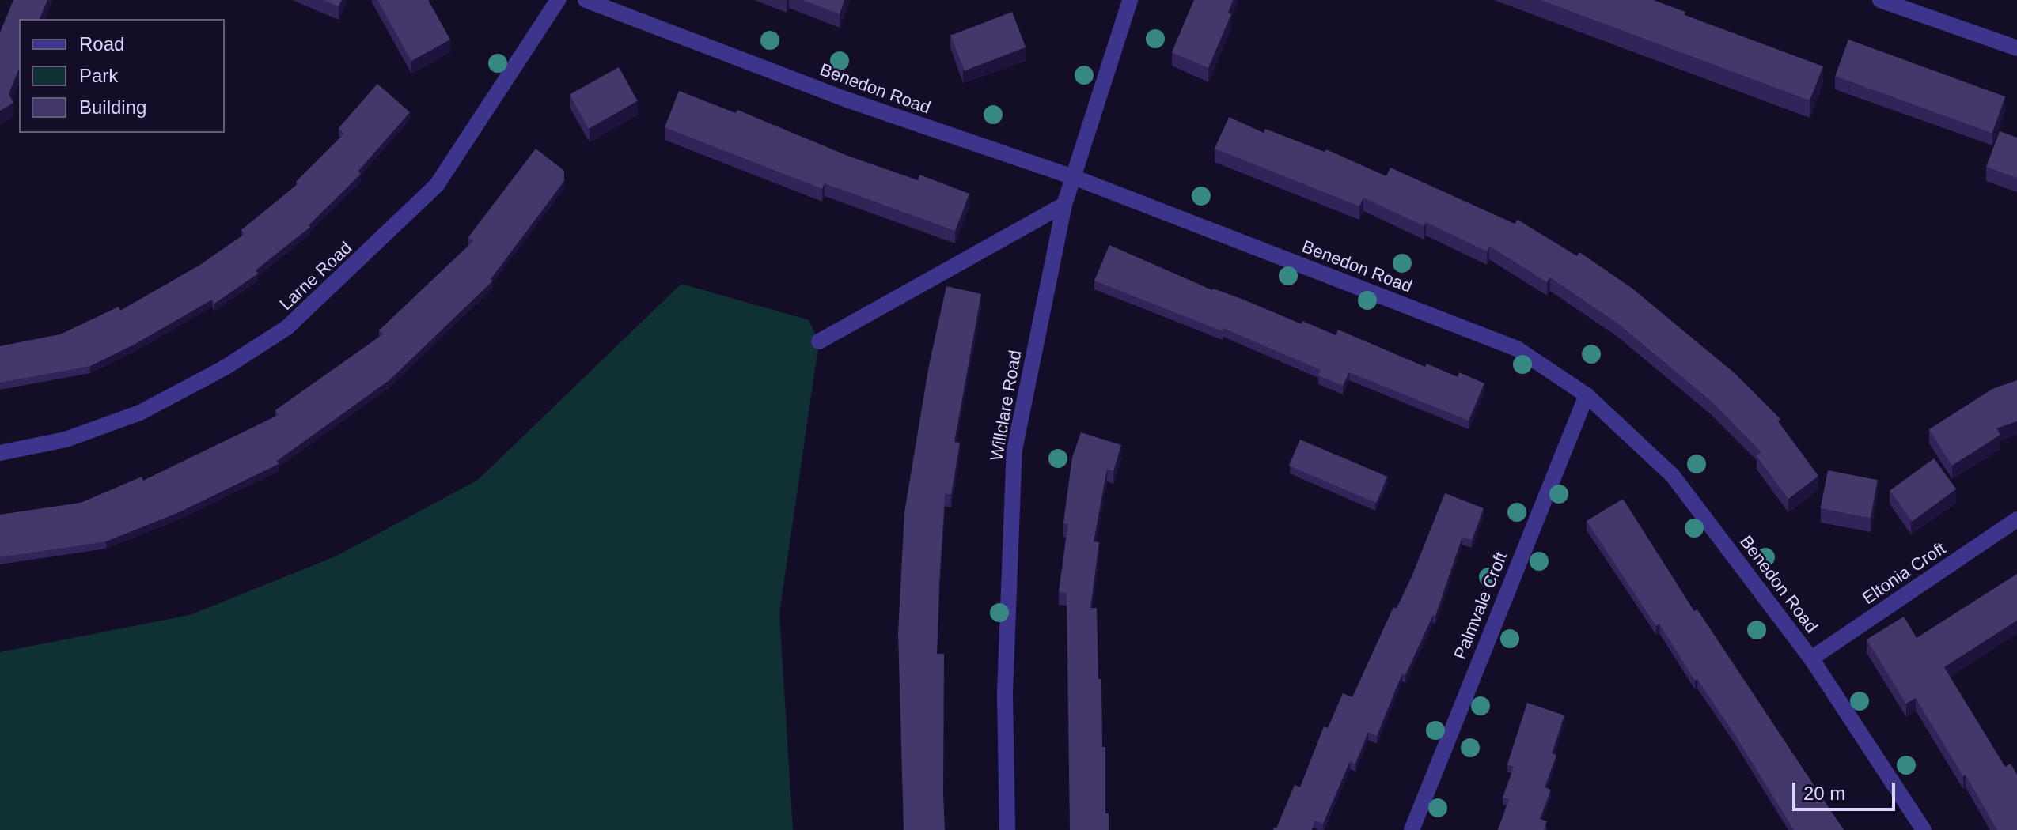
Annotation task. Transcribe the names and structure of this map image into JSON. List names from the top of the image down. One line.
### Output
{"streets":{"street":["Benedon Road","Larne Road","Willclare Road","Eltonia Croft","Palmvale Croft"]},"crossings":[["Benedon Road","Willclare Road"],["Benedon Road","Eltonia Croft"],["Benedon Road","Palmvale Croft"]],"legend":["Road","Park","Building"],"scale_bar":"20 m"}
